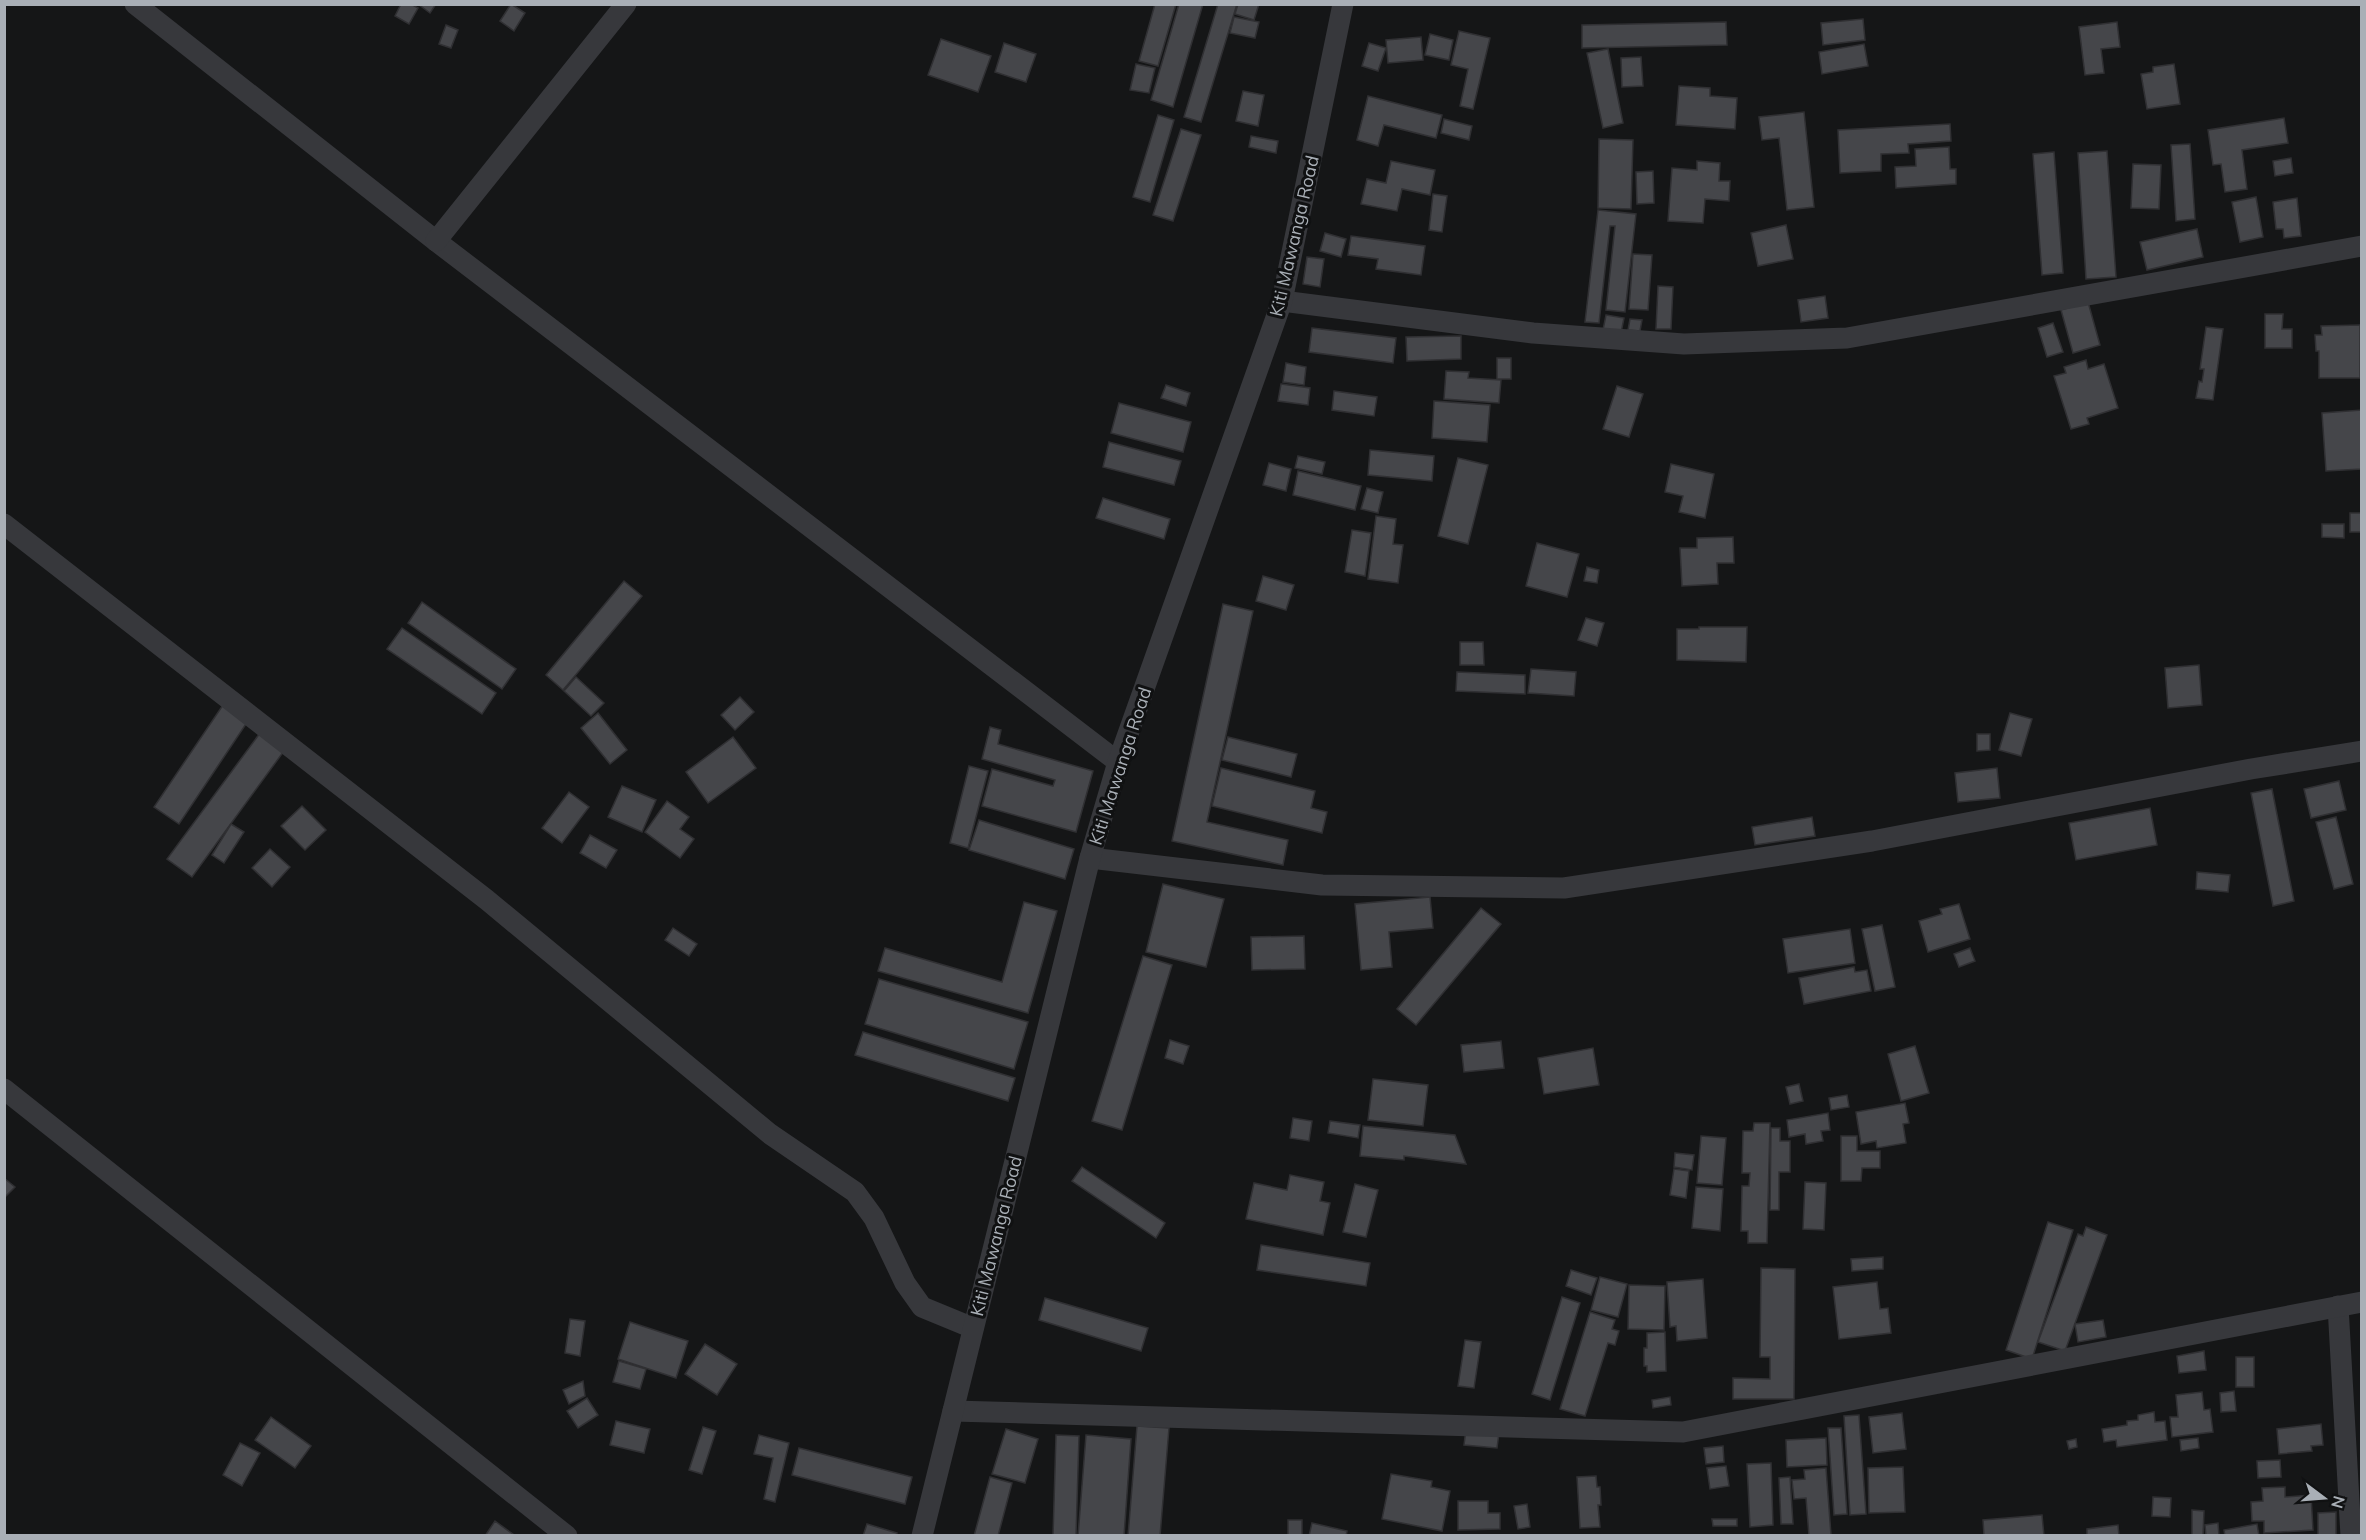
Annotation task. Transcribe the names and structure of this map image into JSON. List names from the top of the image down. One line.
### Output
{"streets":{"street":["Kiti Mawanga Road"]},"north":"right"}
